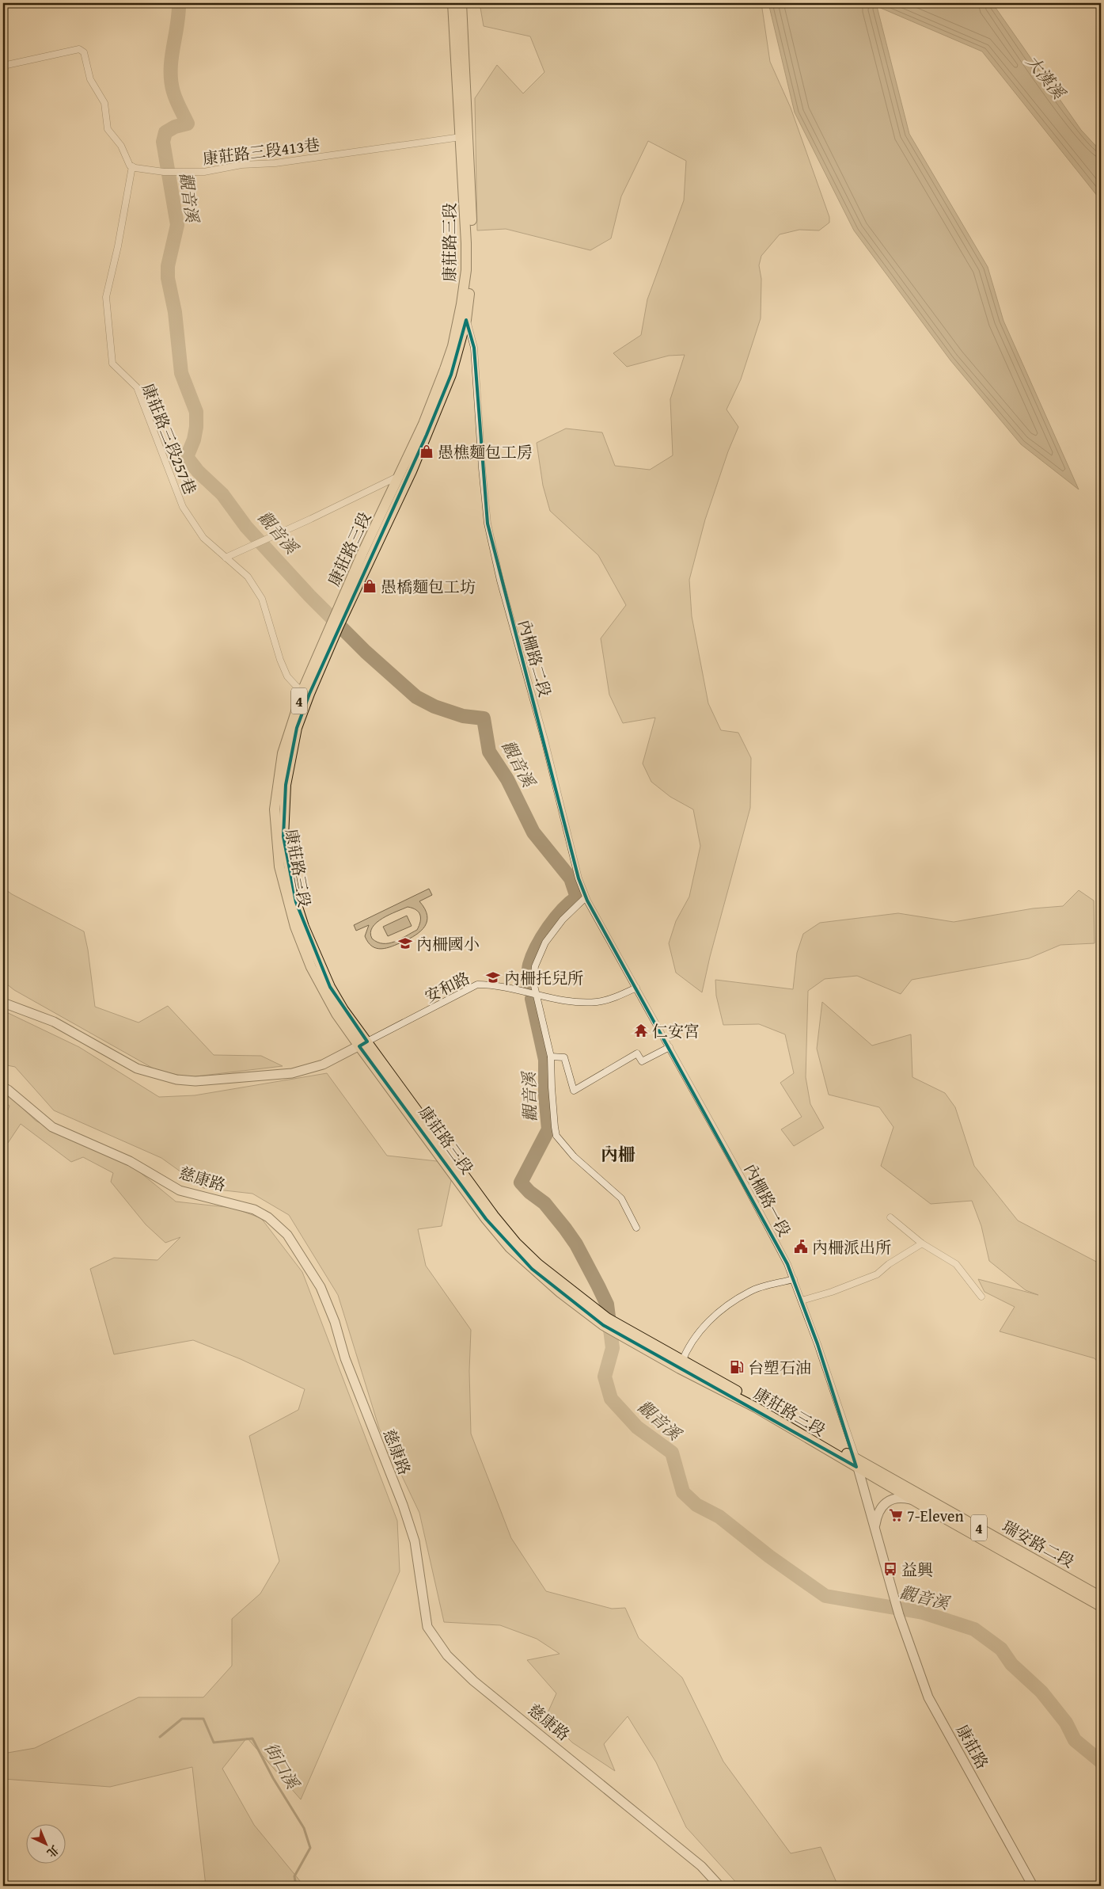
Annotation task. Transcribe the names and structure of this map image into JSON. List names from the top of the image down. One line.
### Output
{"streets":{"main road":["康莊路三段","4","瑞安路二段"],"street":["康莊路三段413巷","康莊路三段257巷","內柵路二段","安和路","慈康路","內柵路一段","康莊路"]},"crossings":[["康莊路三段413巷","康莊路三段"],["康莊路三段413巷","康莊路三段257巷"],["康莊路三段","康莊路三段257巷"],["康莊路三段","內柵路二段"],["康莊路三段","4"],["康莊路三段","安和路"],["康莊路三段","內柵路一段"],["康莊路三段","瑞安路二段"],["內柵路二段","安和路"],["內柵路二段","內柵路一段"],["4","內柵路一段"],["4","瑞安路二段"],["安和路","內柵路一段"],["內柵路一段","瑞安路二段"]],"districts":["內柵"],"water":["大漢溪","觀音溪","街口溪"],"places":{"shop":["愚樵麵包工房","愚橋麵包工坊"],"school or university":["內柵國小","內柵托兒所"],"temple":["仁安宮"],"public building":["內柵派出所"],"fuel station":["台塑石油"],"supermarket":["7-Eleven"],"bus stop":["益興"]},"north":"bottom right"}
